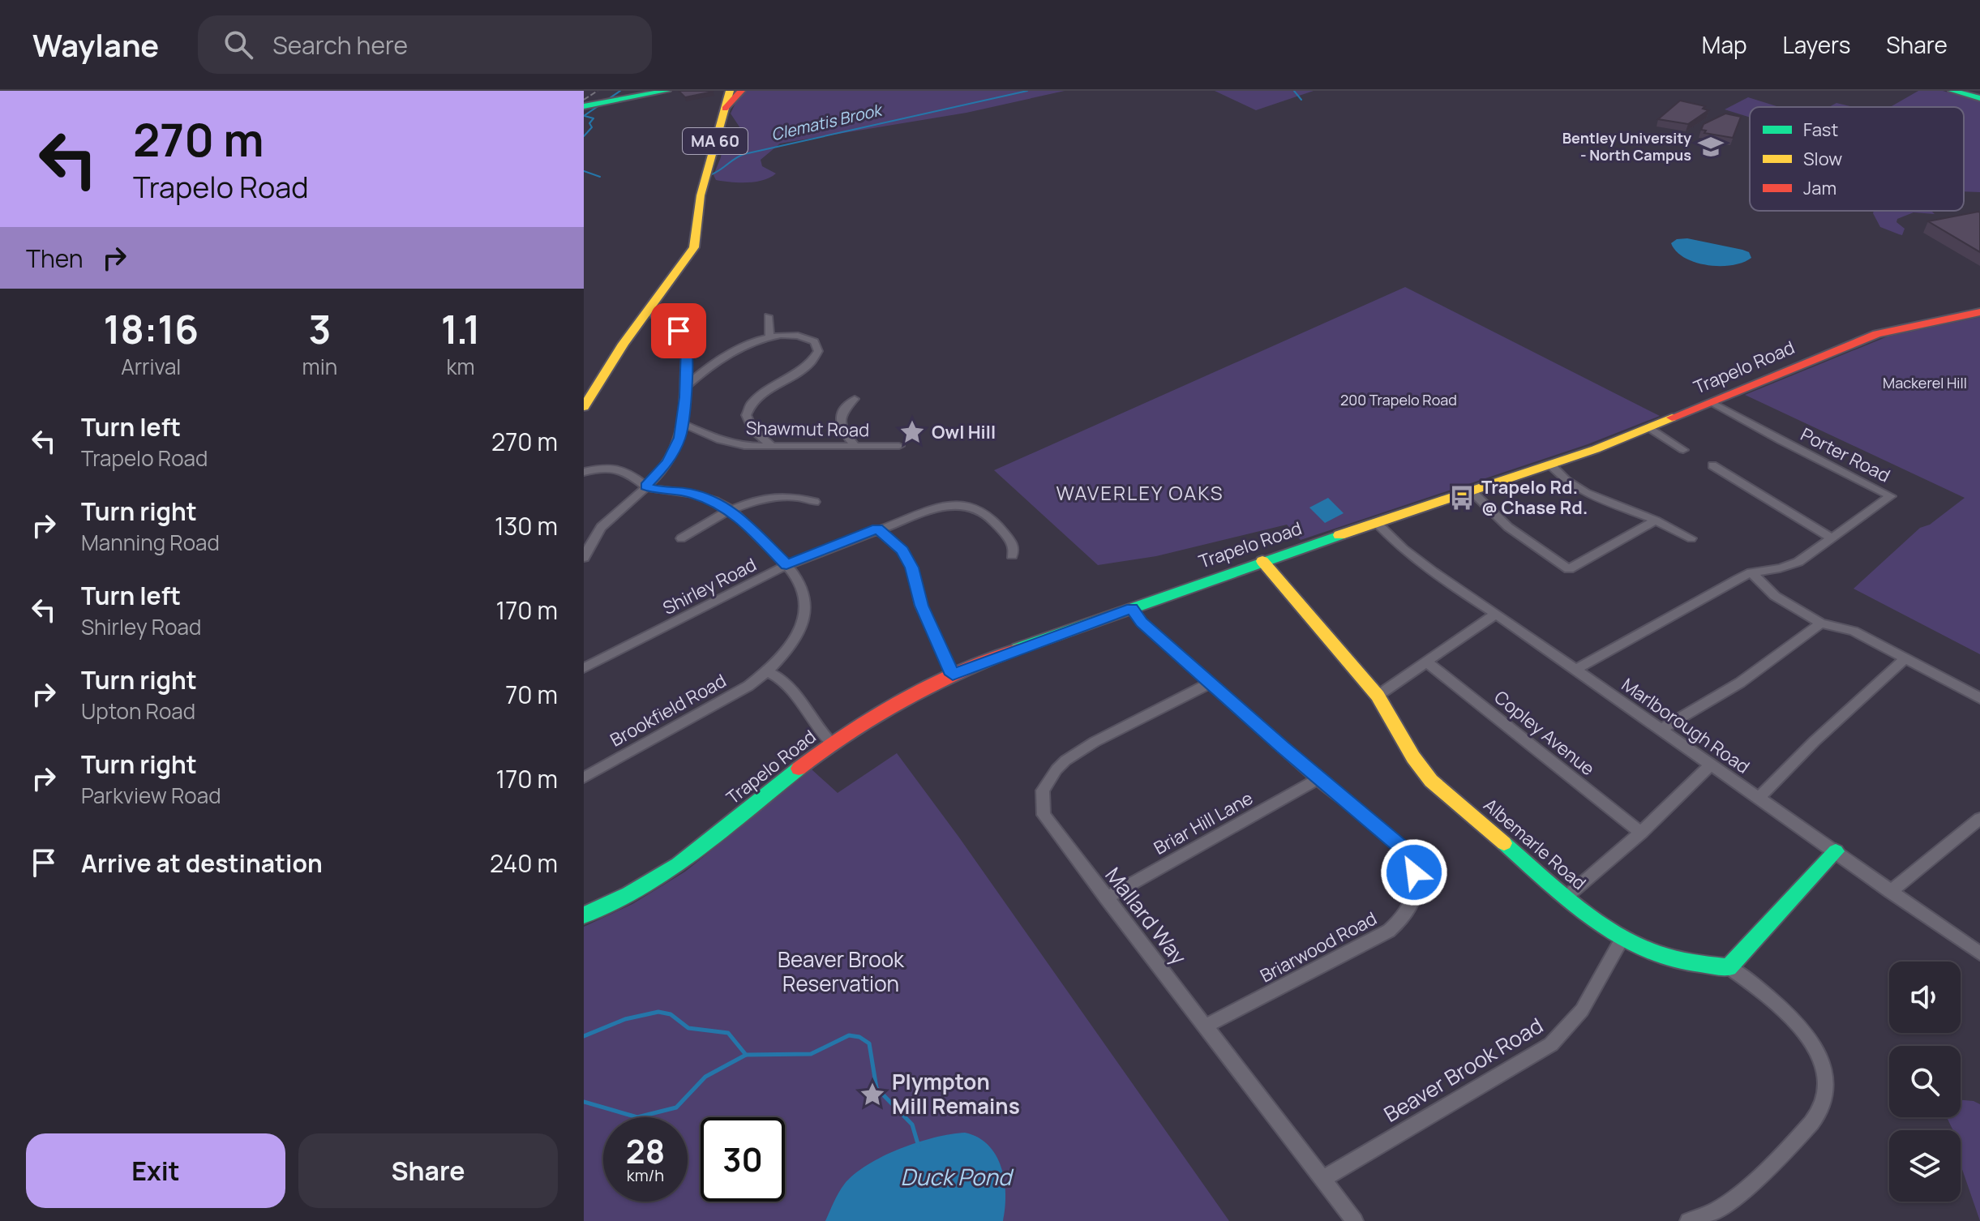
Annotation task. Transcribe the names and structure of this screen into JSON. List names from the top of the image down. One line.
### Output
{"streets":{"main road":["MA 60","Trapelo Road","Albemarle Road"],"street":["Shawmut Road","Porter Road","Shirley Road","Brookfield Road","Marlborough Road","Copley Avenue","Briar Hill Lane","Mallard Way","Briarwood Road","Beaver Brook Road"]},"crossings":[["Trapelo Road","Porter Road"],["Trapelo Road","Marlborough Road"],["Trapelo Road","Albemarle Road"],["Trapelo Road","Briarwood Road"],["Porter Road","Marlborough Road"],["Shirley Road","Brookfield Road"],["Briar Hill Lane","Mallard Way"],["Briar Hill Lane","Briarwood Road"],["Albemarle Road","Beaver Brook Road"],["Mallard Way","Briarwood Road"],["Mallard Way","Beaver Brook Road"]],"districts":["WAVERLEY OAKS"],"water":["Clematis Brook","Duck Pond"],"parks":["Mackerel Hill","200 Trapelo Road","Beaver Brook Reservation"],"places":{"school or university":["Bentley University - North Campus"],"place":["Owl Hill","Plympton Mill Remains"],"bus stop":["Trapelo Rd. @ Chase Rd."]},"legend":["Fast","Slow","Jam"],"page":{"header":"Waylane","search":"Search here","nav":["Map","Layers","Share"],"turn":["270 m","Trapelo Road"],"then":"Then","eta":["18:16","Arrival","3","min","1.1","km"],"list":[{"name":"Turn left","note":"Trapelo Road","value":"270 m"},{"name":"Turn right","note":"Manning Road","value":"130 m"},{"name":"Turn left","note":"Shirley Road","value":"170 m"},{"name":"Turn right","note":"Upton Road","value":"70 m"},{"name":"Turn right","note":"Parkview Road","value":"170 m"},{"name":"Arrive at destination","value":"240 m"}],"speed":"28 km/h","limit":"30","buttons":["Exit","Share"]}}
